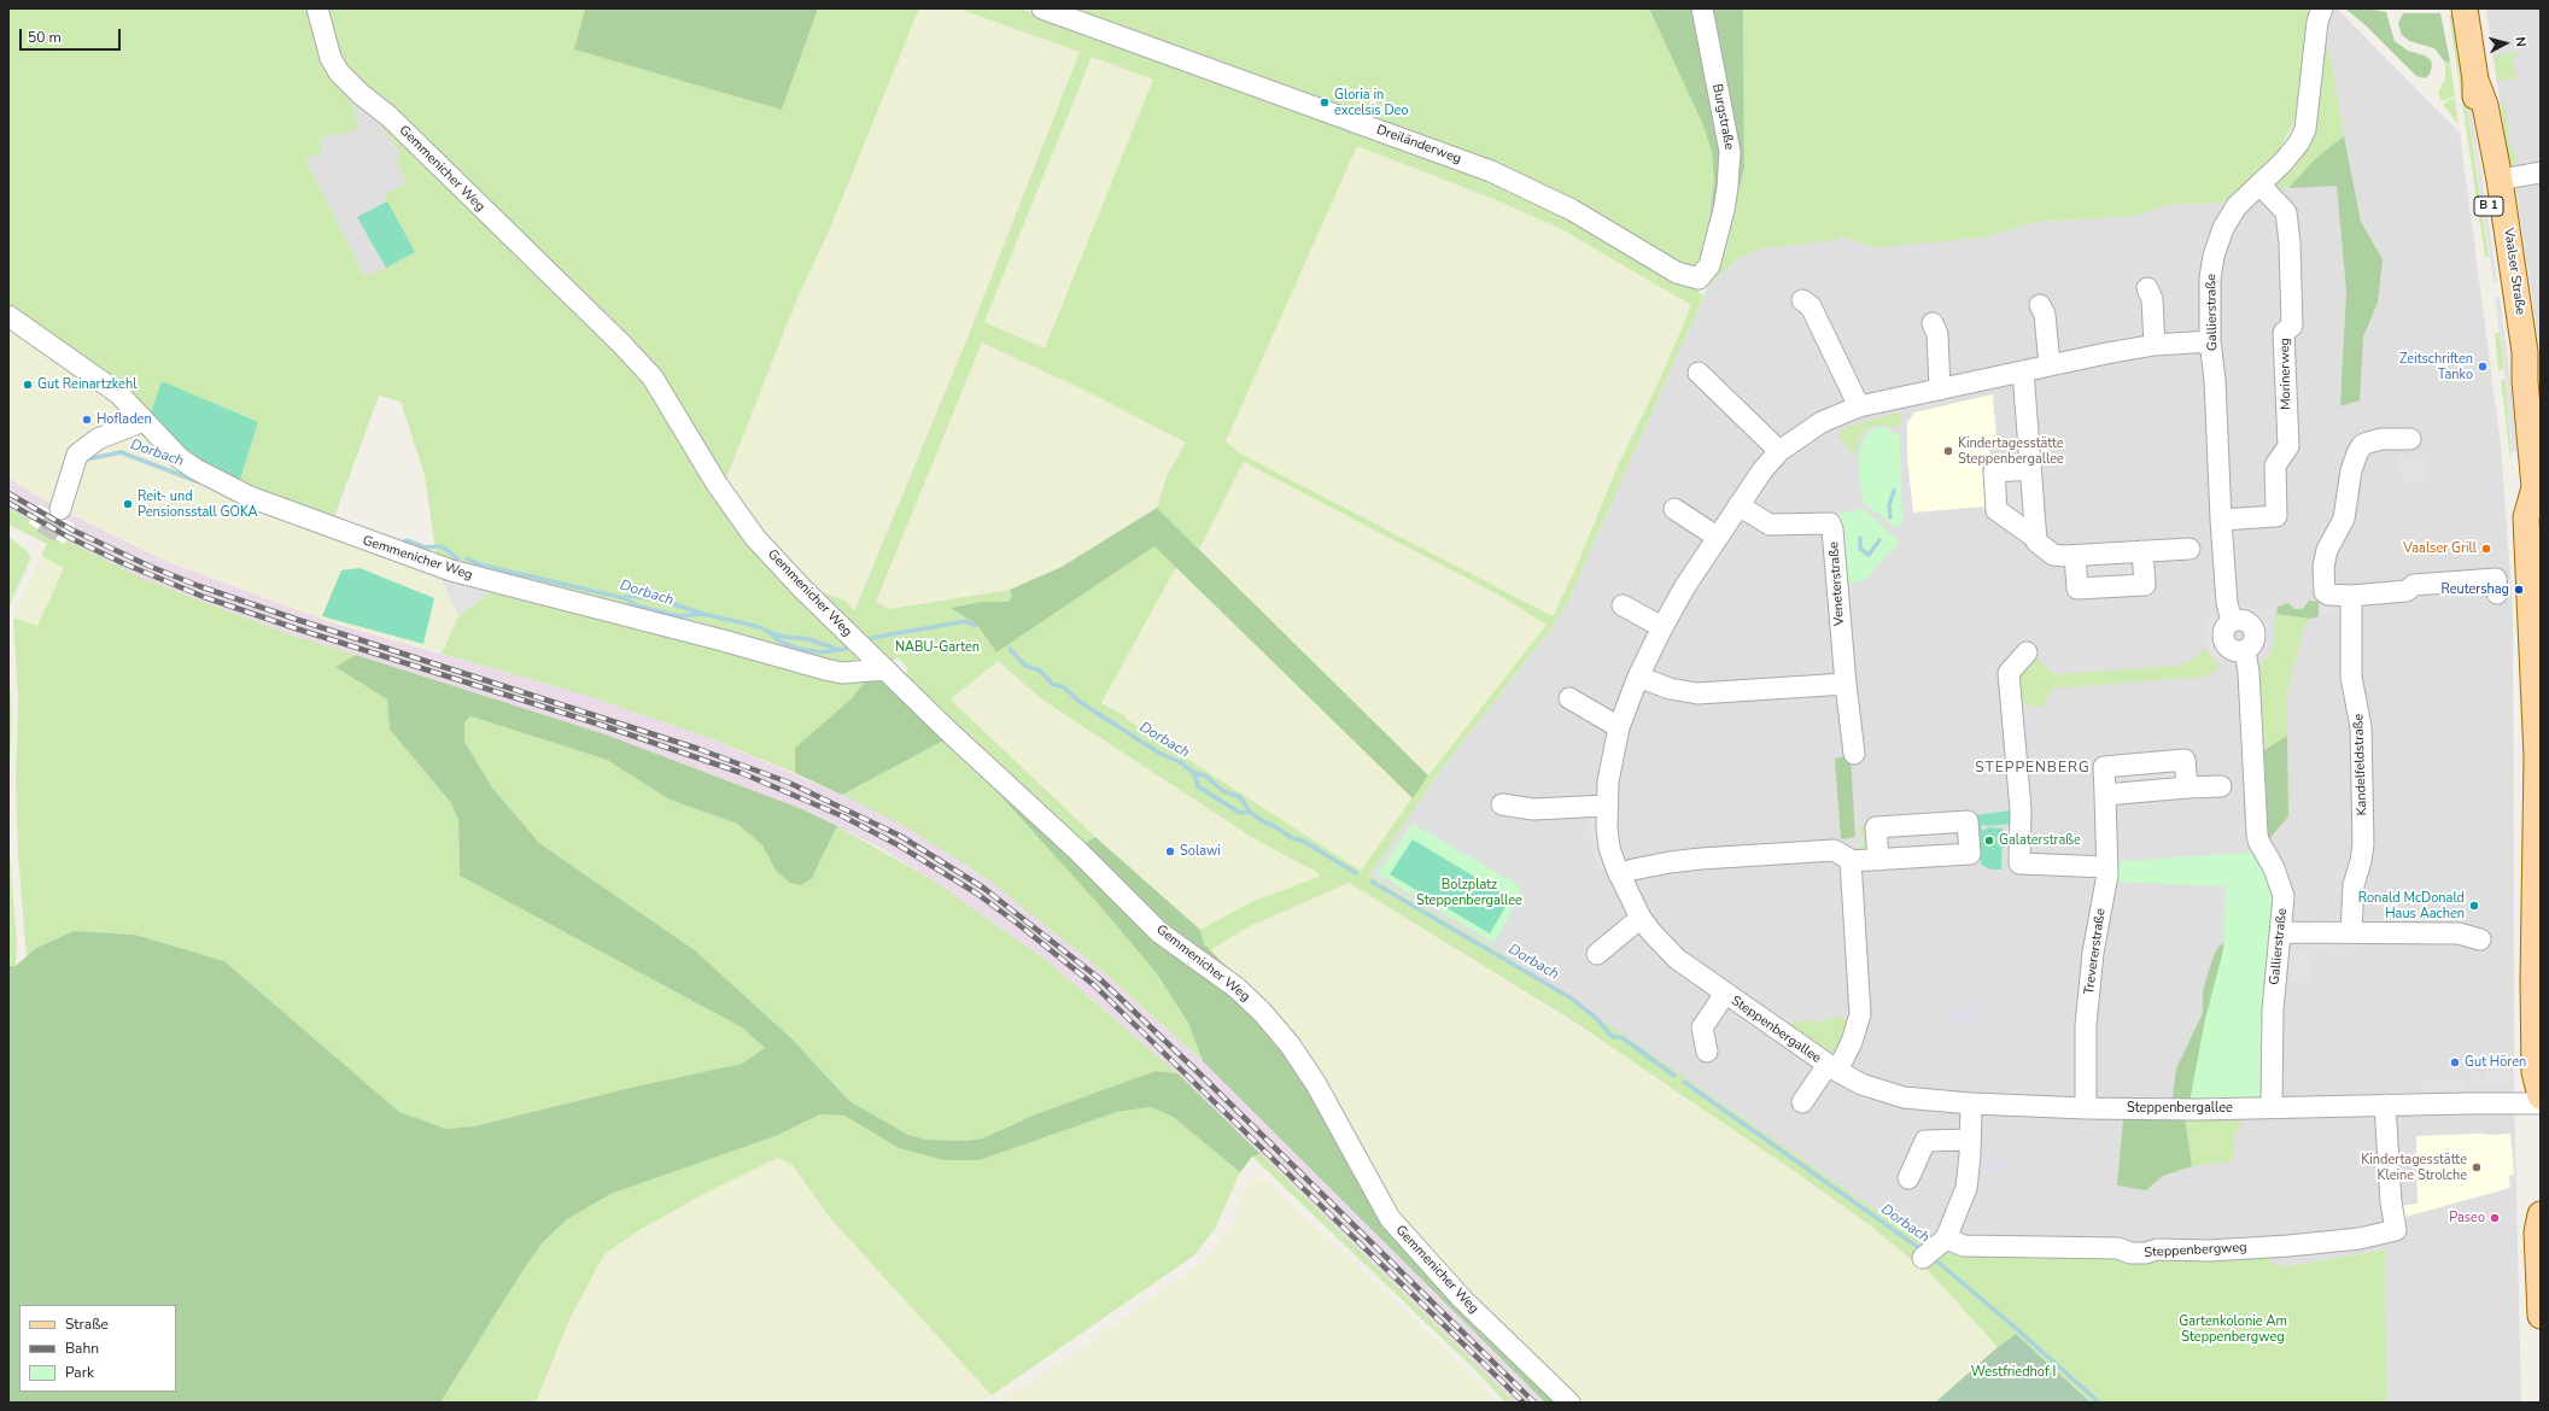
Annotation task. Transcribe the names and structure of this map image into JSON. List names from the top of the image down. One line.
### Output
{"streets":{"main road":["B 1","Vaalser Straße"],"street":["Burgstraße","Dreiländerweg","Gemmenicher Weg","Gallierstraße","Morinerweg","Veneterstraße","Kandelfeldstraße","Trevererstraße","Steppenbergallee","Steppenbergweg"]},"crossings":[["Burgstraße","Dreiländerweg"],["Gallierstraße","Morinerweg"],["Gallierstraße","Steppenbergallee"],["Veneterstraße","Steppenbergallee"],["Trevererstraße","Steppenbergallee"],["Steppenbergallee","Steppenbergweg"]],"districts":["STEPPENBERG"],"water":["Dorbach"],"parks":["NABU-Garten","Bolzplatz Steppenbergallee","Gartenkolonie Am Steppenbergweg","Westfriedhof I"],"places":["Gloria in excelsis Deo","Zeitschriften Tanko","Gut Reinartzkehl","Hofladen","Kindertagesstätte Steppenbergallee","Reit- und Pensionsstall GOKA","Vaalser Grill","Reutershag","Galaterstraße","Solawi","Ronald McDonald Haus Aachen","Gut Hören","Kindertagesstätte Kleine Strolche","Paseo"],"legend":["Straße","Bahn","Park"],"scale_bar":"50 m","north":"right"}
